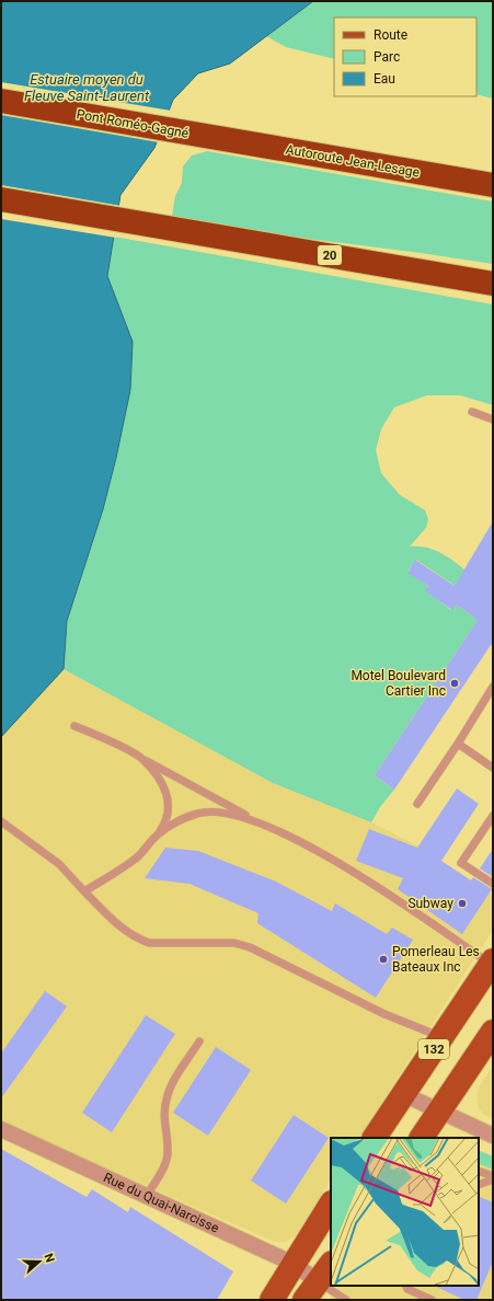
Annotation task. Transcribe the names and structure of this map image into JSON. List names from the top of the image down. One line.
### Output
{"streets":{"highway":["Pont Roméo-Gagné","Autoroute Jean-Lesage","20"],"main road":["132"],"street":["Rue du Quai-Narcisse"]},"crossings":[["Pont Roméo-Gagné","Autoroute Jean-Lesage"]],"water":["Estuaire moyen du Fleuve Saint-Laurent"],"places":["Motel Boulevard Cartier Inc","Subway","Pomerleau Les Bateaux Inc"],"legend":["Route","Parc","Eau"],"north":"right"}
